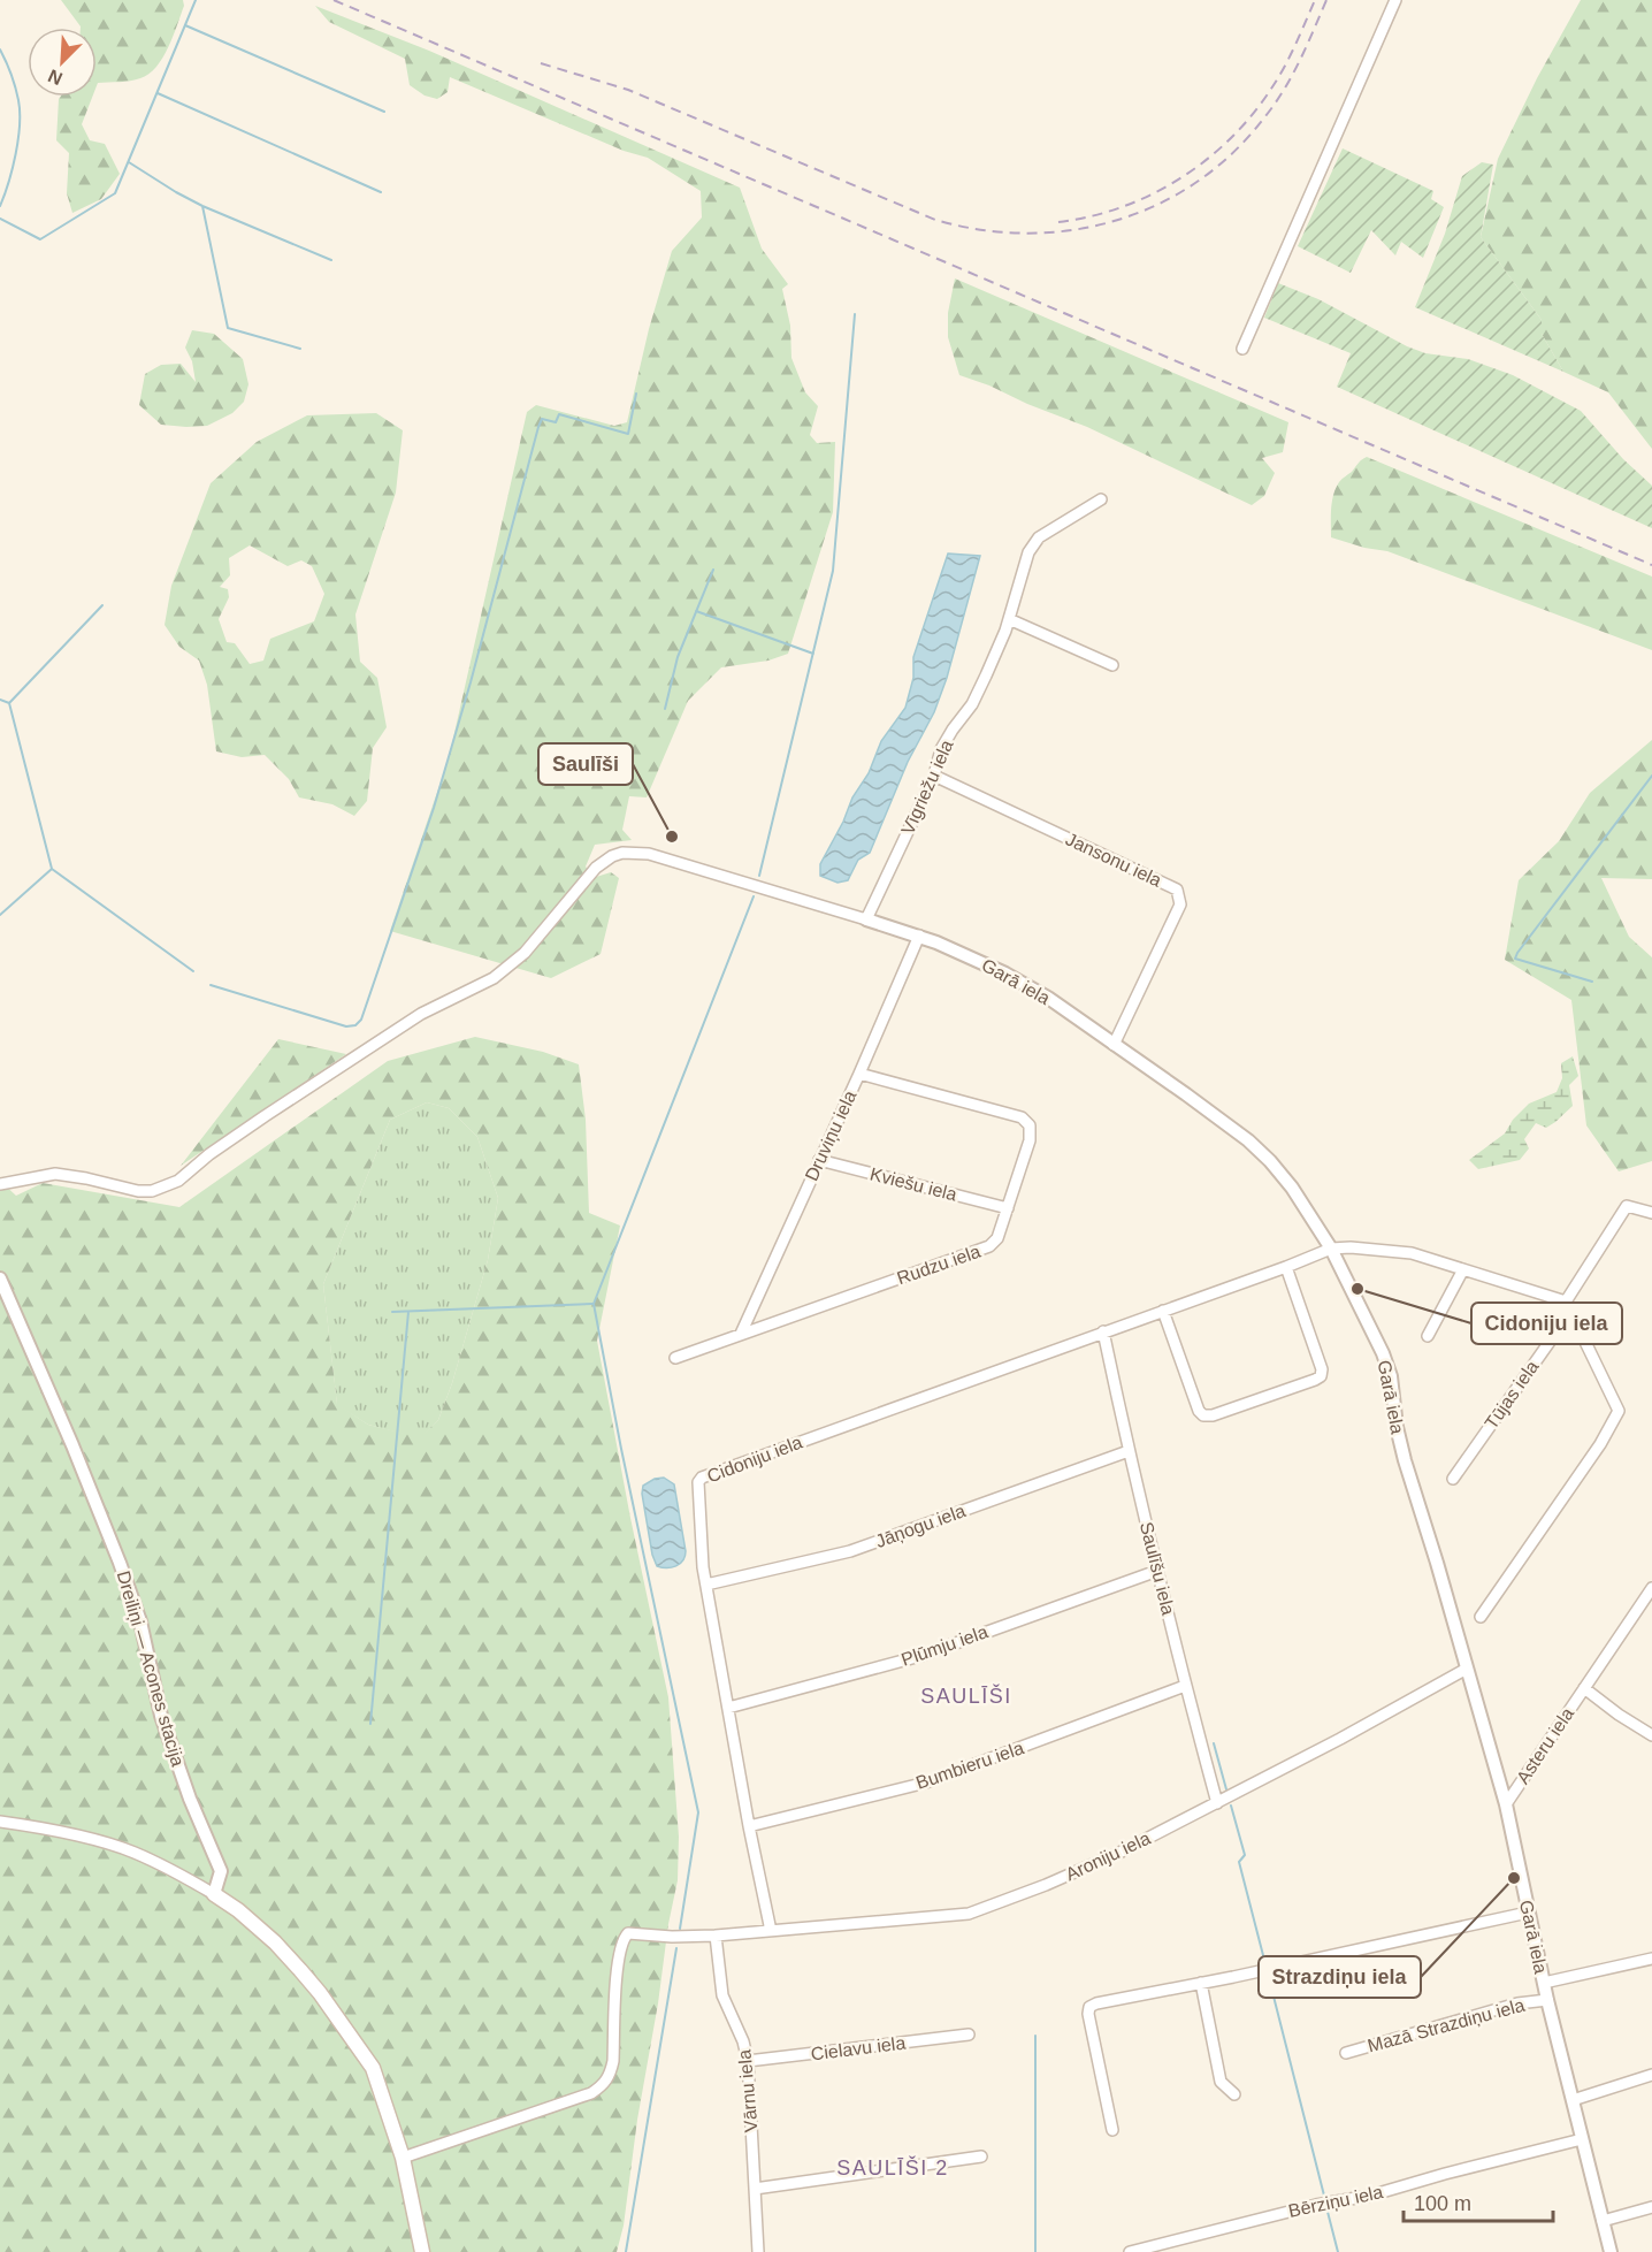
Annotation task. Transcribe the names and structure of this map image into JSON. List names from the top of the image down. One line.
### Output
{"streets":{"street":["Vīgriežu iela","Jansonu iela","Garā iela","Druviņu iela","Kviešu iela","Rudzu iela","Tūjas iela","Cidoniju iela","Jāņogu iela","Saulīšu iela","Plūmju iela","Dreiliņi — Acones stacija","Asteru iela","Bumbieru iela","Aroniju iela","Mazā Strazdiņu iela","Cielavu iela","Vārnu iela","Bērziņu iela"]},"crossings":[["Vīgriežu iela","Jansonu iela"],["Vīgriežu iela","Garā iela"],["Jansonu iela","Garā iela"],["Garā iela","Druviņu iela"],["Garā iela","Cidoniju iela"],["Garā iela","Asteru iela"],["Garā iela","Aroniju iela"],["Garā iela","Mazā Strazdiņu iela"],["Garā iela","Bērziņu iela"],["Druviņu iela","Kviešu iela"],["Druviņu iela","Rudzu iela"],["Kviešu iela","Rudzu iela"],["Tūjas iela","Cidoniju iela"],["Cidoniju iela","Jāņogu iela"],["Cidoniju iela","Saulīšu iela"],["Cidoniju iela","Plūmju iela"],["Cidoniju iela","Bumbieru iela"],["Cidoniju iela","Aroniju iela"],["Jāņogu iela","Saulīšu iela"],["Saulīšu iela","Plūmju iela"],["Saulīšu iela","Bumbieru iela"],["Saulīšu iela","Aroniju iela"],["Aroniju iela","Vārnu iela"],["Cielavu iela","Vārnu iela"]],"districts":["SAULĪŠI","SAULĪŠI 2"],"places":["Saulīši","Cidoniju iela","Strazdiņu iela"],"scale_bar":"100 m","north":"bottom left"}
